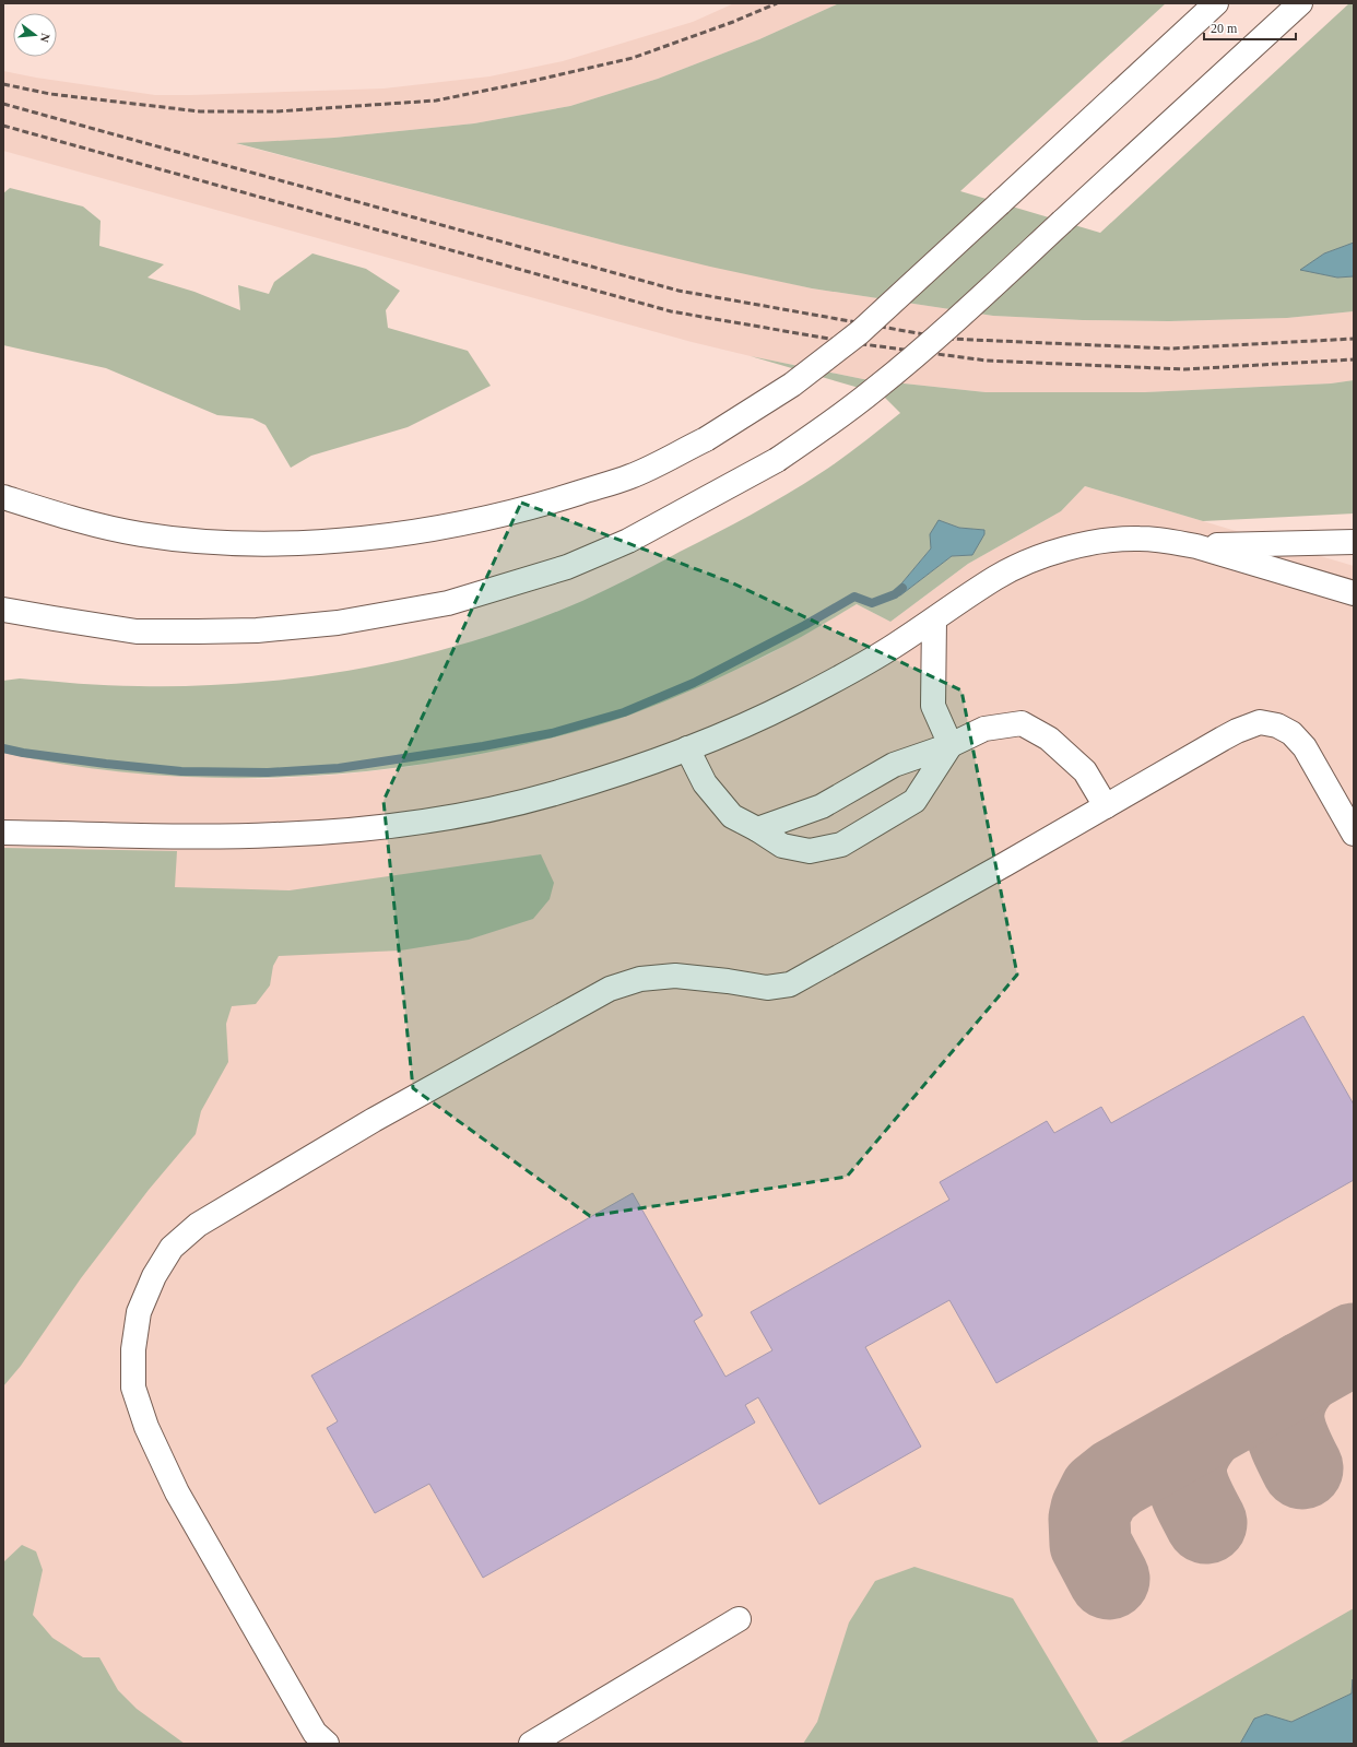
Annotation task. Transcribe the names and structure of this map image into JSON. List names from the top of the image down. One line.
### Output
{"scale_bar":"20 m","north":"right"}
